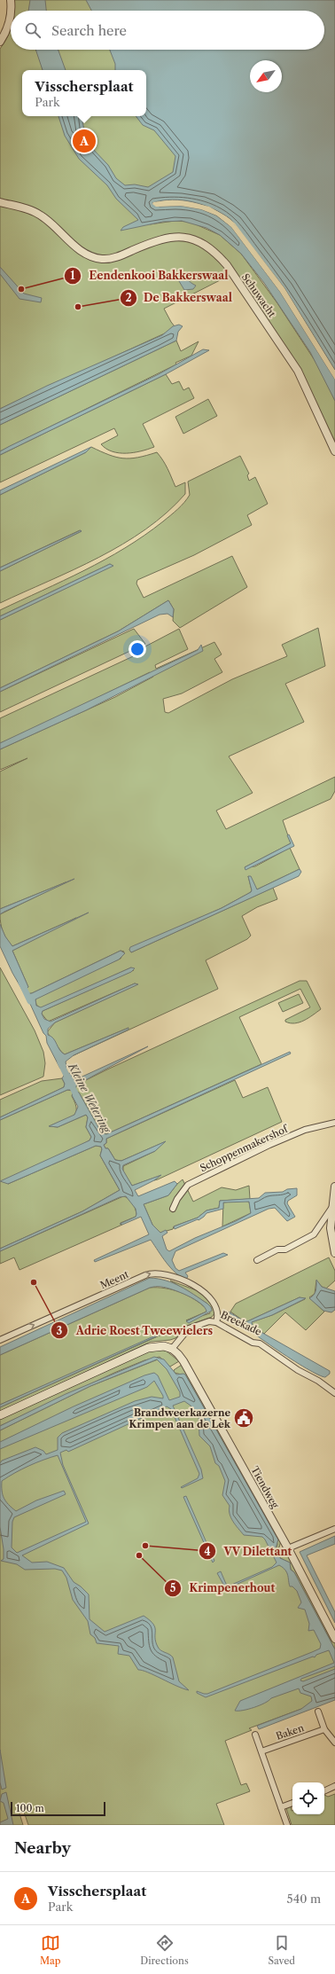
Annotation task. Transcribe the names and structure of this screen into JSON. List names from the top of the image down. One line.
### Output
{"streets":{"street":["Schuwacht","Schoppenmakershof","Meent","Breekade","Tiendweg","Baken"]},"crossings":[["Meent","Breekade"],["Breekade","Tiendweg"]],"one_way":["Meent"],"water":["Kleine Wetering"],"places":{"other":["Eendenkooi Bakkerswaal","De Bakkerswaal","Adrie Roest Tweewielers","VV Dilettant","Krimpenerhout"],"public building":["Brandweerkazerne Krimpen aan de Lek"]},"scale_bar":"100 m","north":"bottom left","page":{"search":"Search here","popup":["Visschersplaat","Park"],"pins":"A","scale":"100 m","heading":"Nearby","list":[{"mark":"A","name":"Visschersplaat","note":"Park","value":"540 m"}],"nav":["Map","Directions","Saved"]}}
